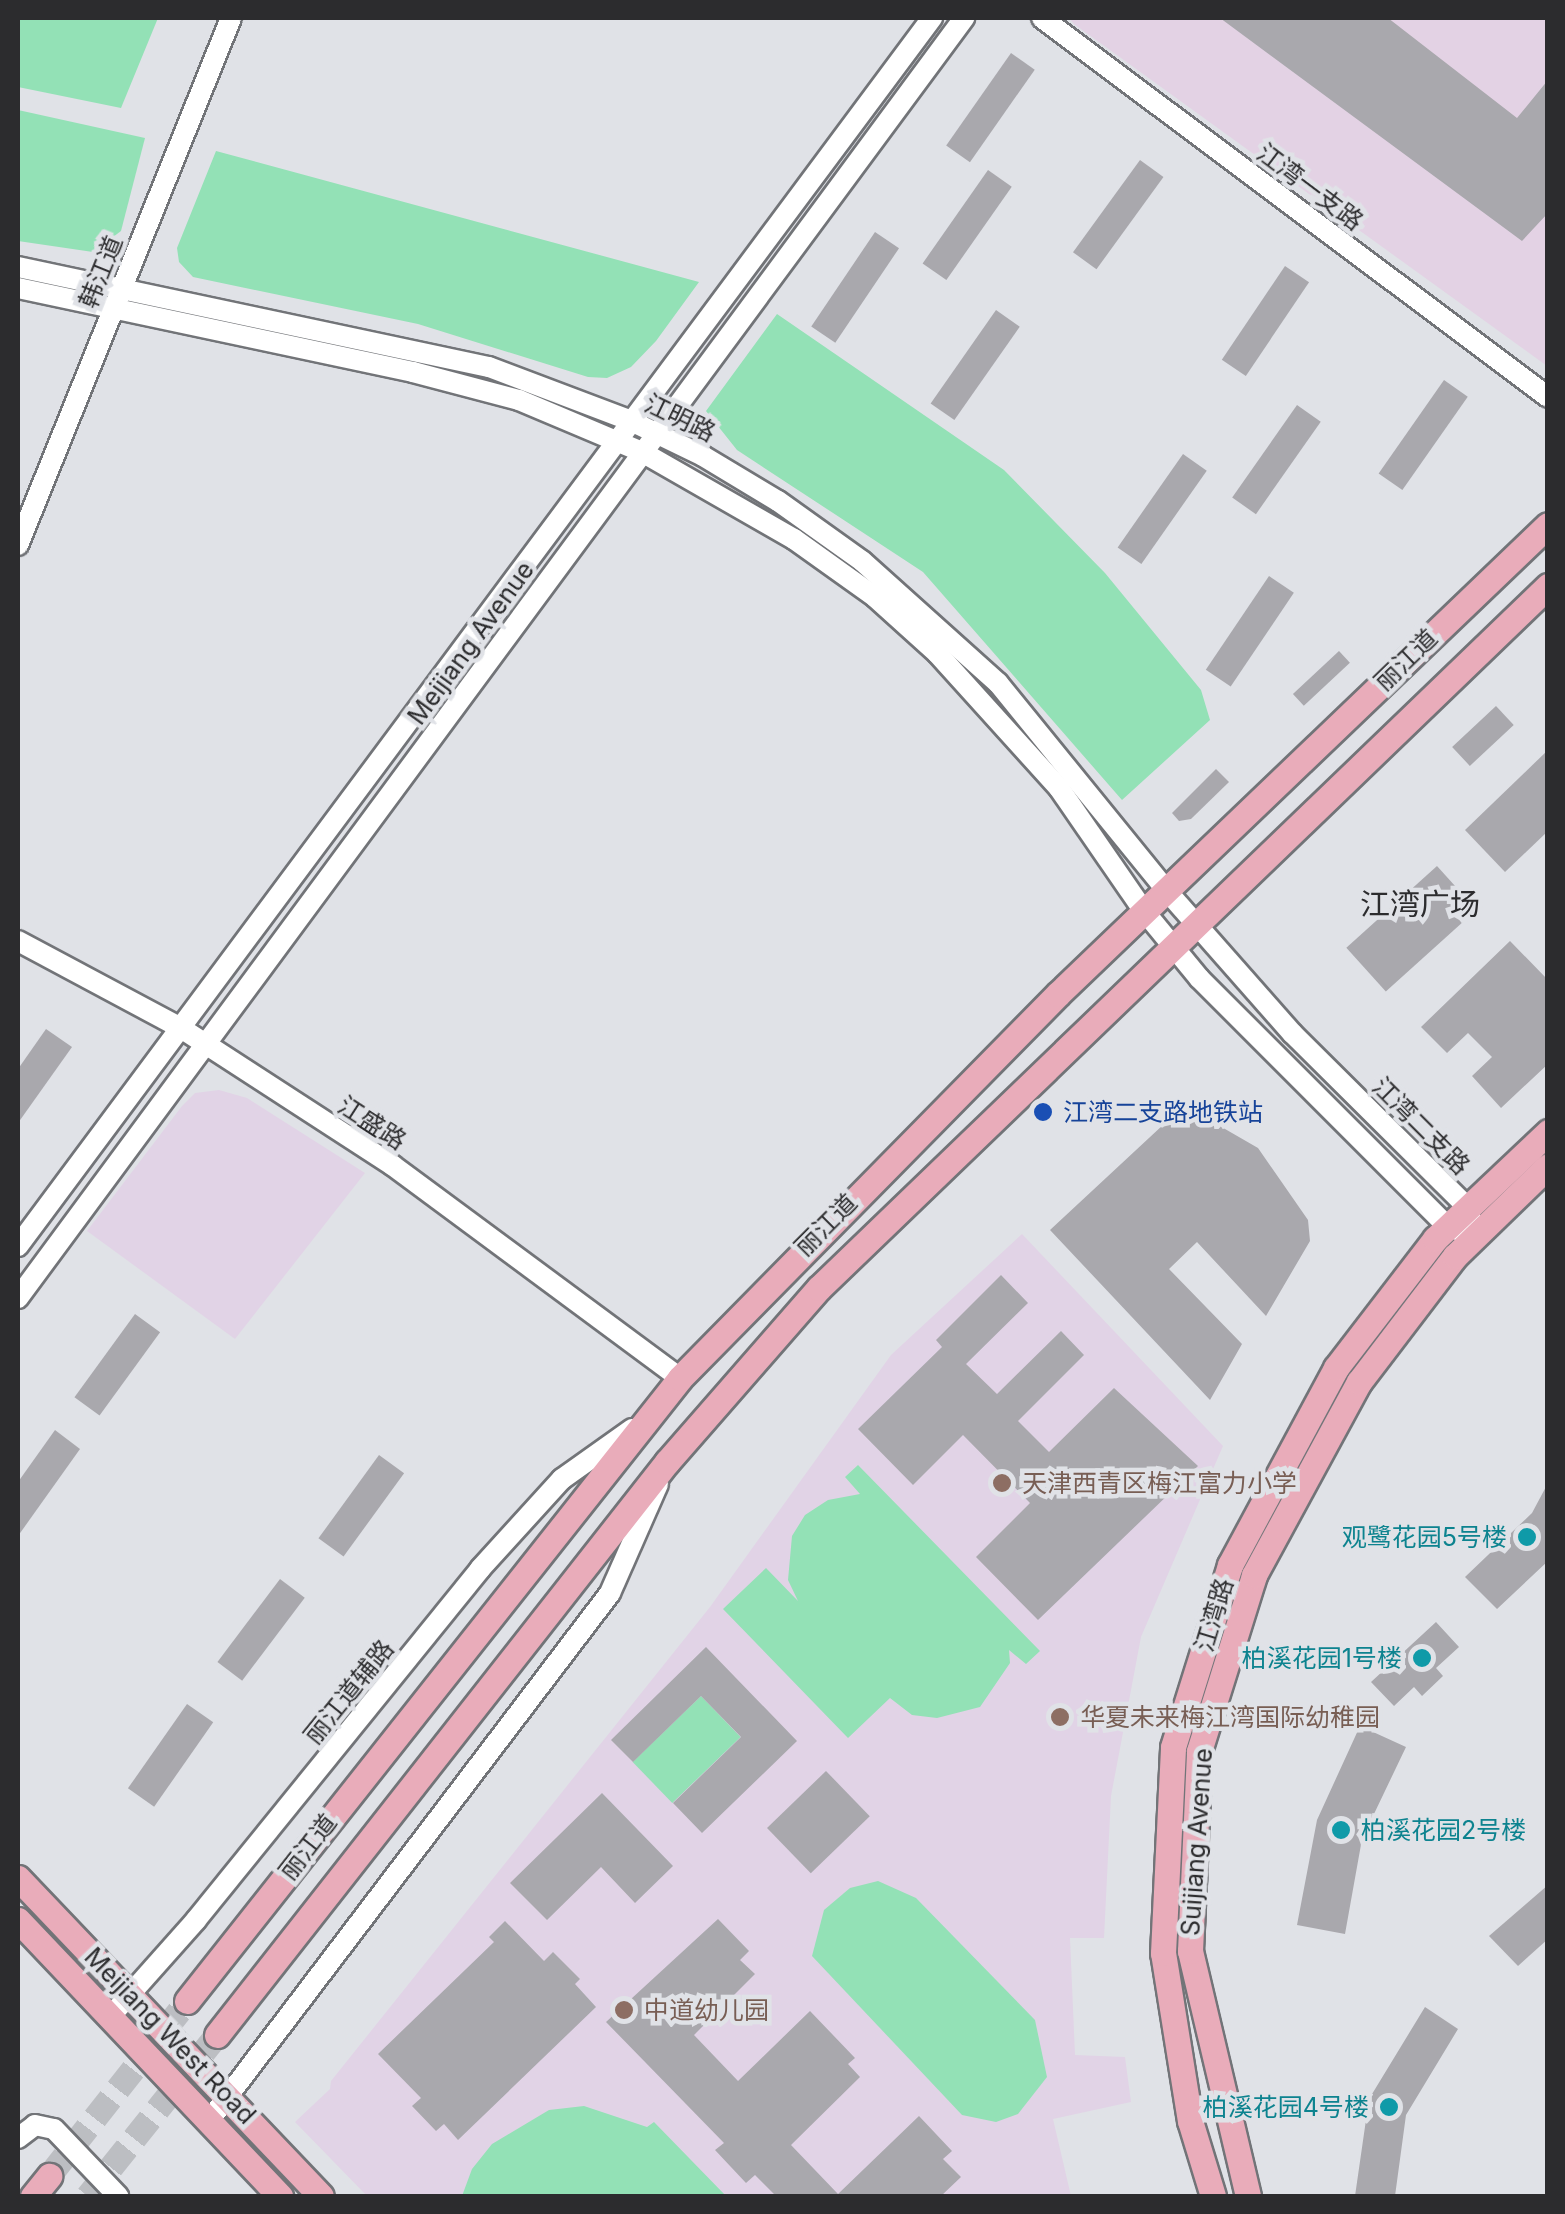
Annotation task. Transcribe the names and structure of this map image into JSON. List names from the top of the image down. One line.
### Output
{"streets":{"main road":["丽江道","江湾路","Suijiang Avenue","Meijiang West Road"],"street":["江湾一支路","韩江道","江明路","Meijiang Avenue","江盛路","江湾二支路","丽江道辅路"]},"crossings":[["韩江道","江明路"],["江明路","Meijiang Avenue"],["江明路","丽江道"],["江明路","江湾二支路"],["Meijiang Avenue","江盛路"],["丽江道","江盛路"],["丽江道","江湾二支路"],["丽江道","丽江道辅路"],["江湾二支路","江湾路"],["江湾二支路","Suijiang Avenue"],["丽江道辅路","Meijiang West Road"]],"districts":["江湾广场"],"places":["江湾二支路地铁站","天津西青区梅江富力小学","观鹭花园5号楼","柏溪花园1号楼","华夏未来梅江湾国际幼稚园","柏溪花园2号楼","中道幼儿园","柏溪花园4号楼"]}
